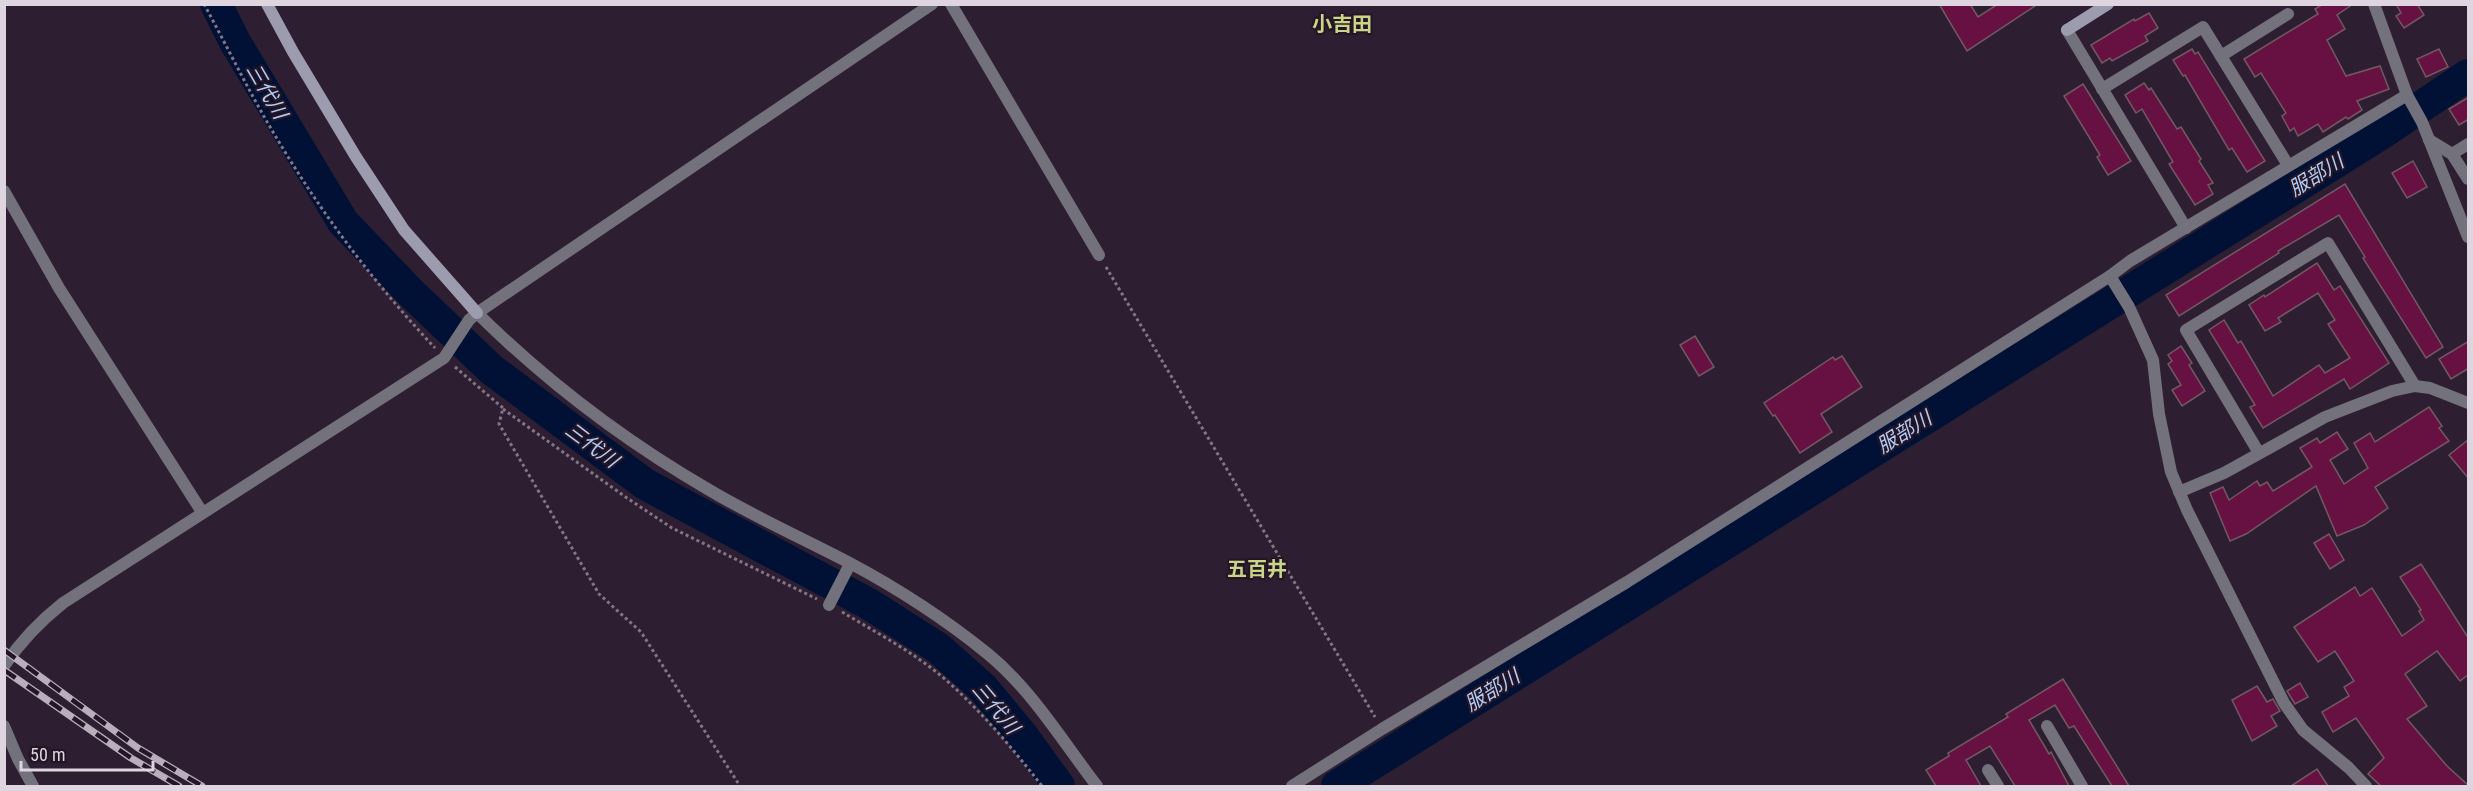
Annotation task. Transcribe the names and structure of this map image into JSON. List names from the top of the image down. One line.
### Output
{"districts":["小吉田","五百井"],"water":["三代川","服部川"],"scale_bar":"50 m"}
